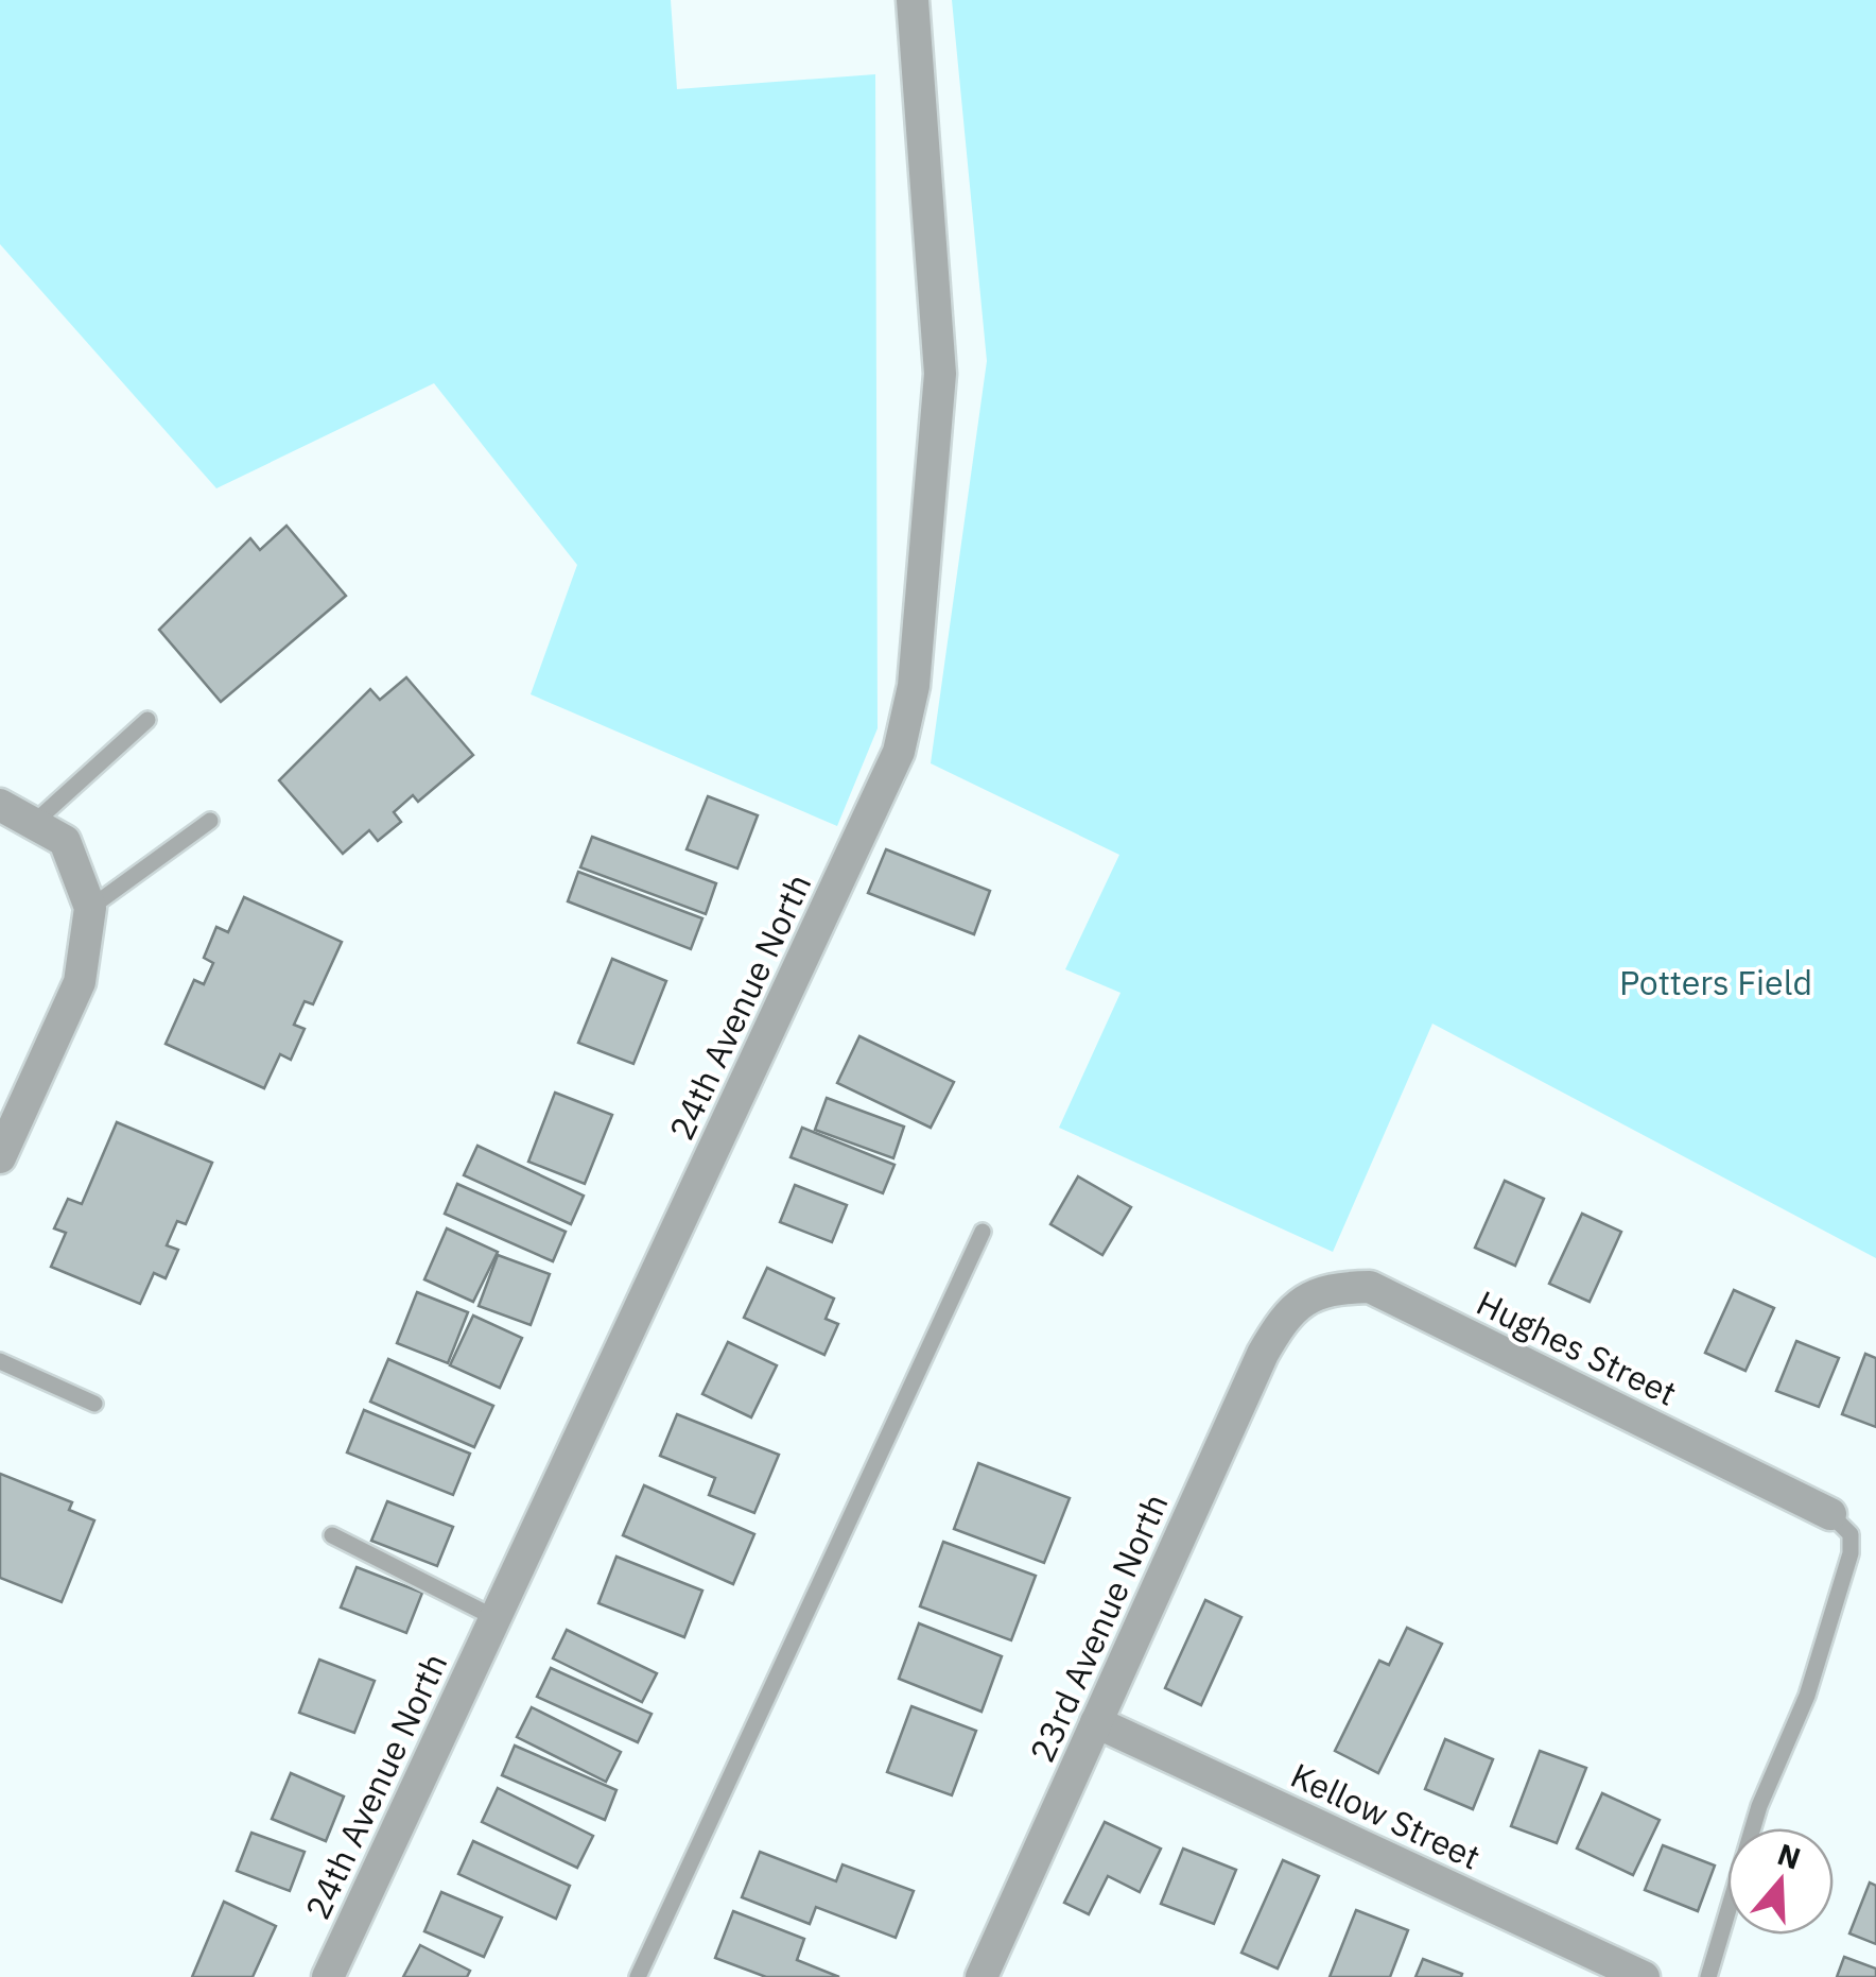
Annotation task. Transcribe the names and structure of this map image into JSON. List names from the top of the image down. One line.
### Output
{"streets":{"street":["24th Avenue North","Hughes Street","23rd Avenue North","Kellow Street"]},"crossings":[["Hughes Street","23rd Avenue North"],["23rd Avenue North","Kellow Street"]],"parks":["Potters Field"],"north":"top"}
